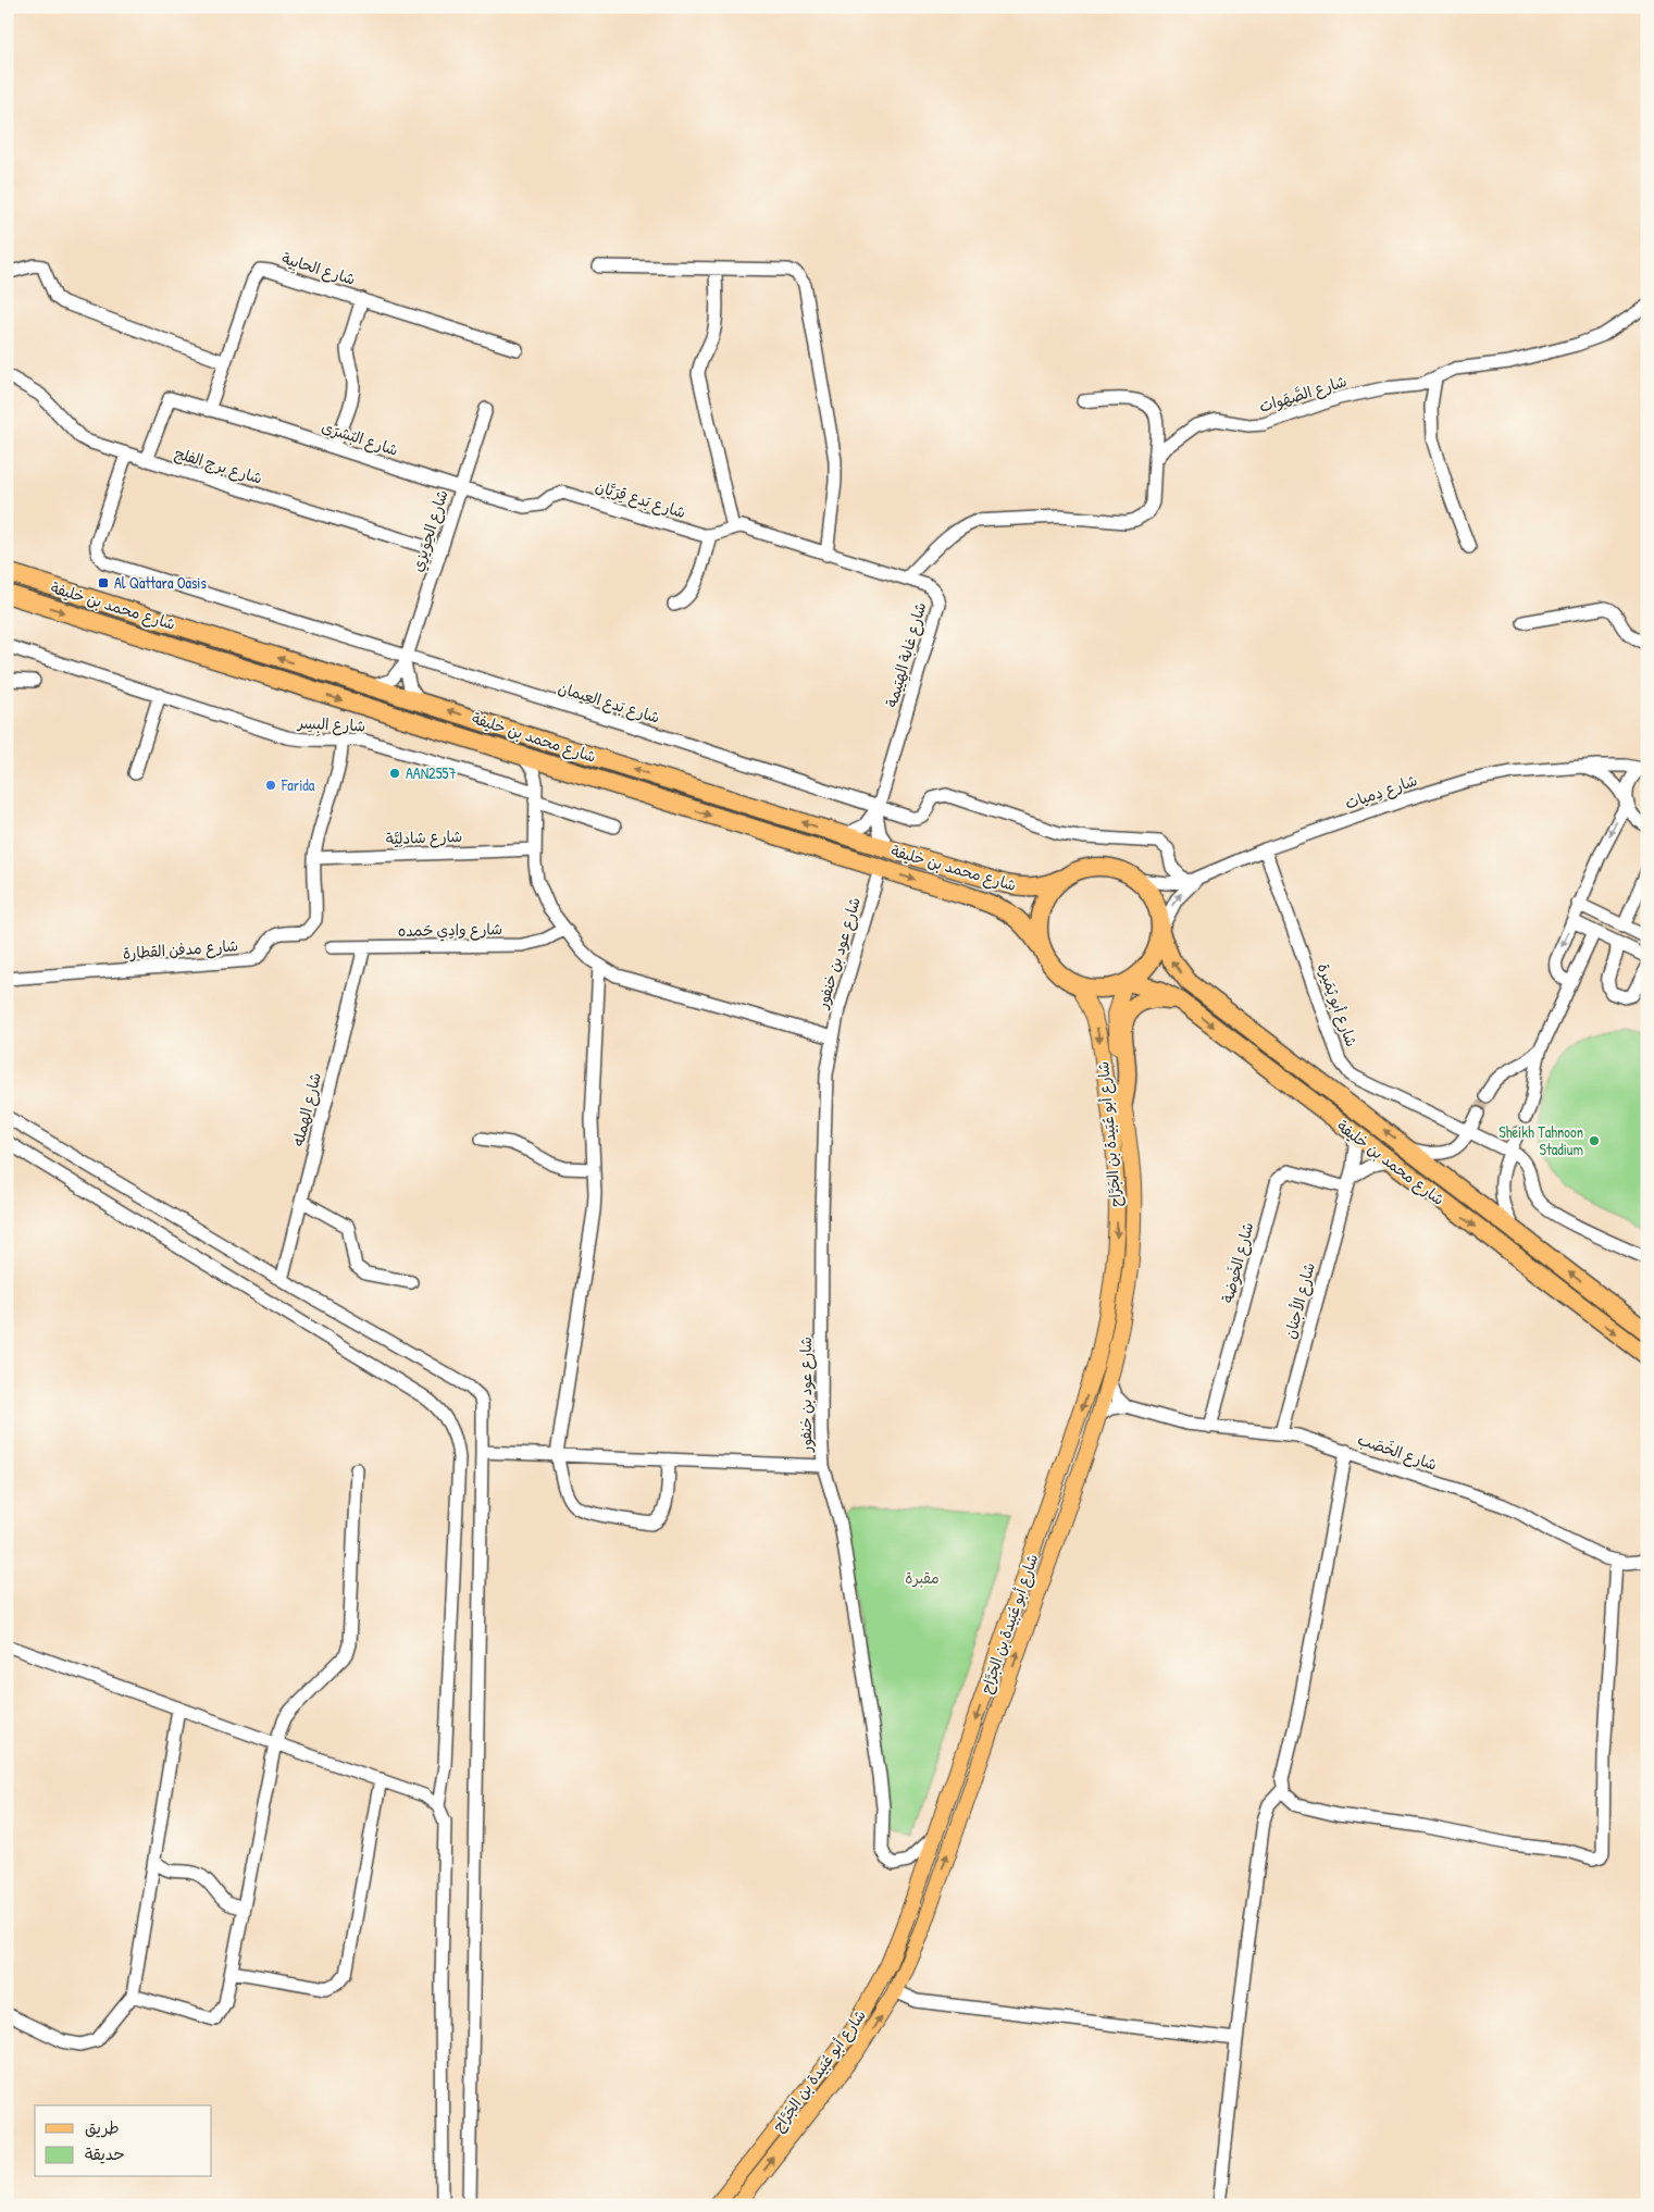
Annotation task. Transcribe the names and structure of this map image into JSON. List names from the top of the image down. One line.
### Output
{"streets":{"highway":["شارع محمد بن خليفة"],"main road":["شارع أبو عُبَيدة بن الجَرَّاح"],"street":["شارع الحابِية","شارع الصَّهَوات","شارع البُشرَى","شارع برج الفلج","شارع بَدع قِرَيَّان","شارع الحِوَيزِي","شارع غابة الهِيَيمة","شارع بَدع العِيمان","شارع البِسِر","شارع دِميات","شارع شادلِيَّة","شارع وادِي حَمده","شارع مدفن القطارة","شارع عود بن خنفور","شارع أبو ثِمَيرة","شارع الهمله","شارع الخَوضة","شارع الأجنان","شارع الخَصَب"]},"crossings":[["شارع البُشرَى","شارع برج الفلج"],["شارع البُشرَى","شارع بَدع قِرَيَّان"],["شارع البُشرَى","شارع الحِوَيزِي"],["شارع برج الفلج","شارع الحِوَيزِي"],["شارع برج الفلج","شارع بَدع العِيمان"],["شارع الحِوَيزِي","شارع محمد بن خليفة"],["شارع الحِوَيزِي","شارع بَدع العِيمان"],["شارع محمد بن خليفة","شارع غابة الهِيَيمة"],["شارع محمد بن خليفة","شارع دِميات"],["شارع محمد بن خليفة","شارع عود بن خنفور"],["شارع محمد بن خليفة","شارع أبو عُبَيدة بن الجَرَّاح"],["شارع محمد بن خليفة","شارع الأجنان"],["شارع غابة الهِيَيمة","شارع بَدع العِيمان"],["شارع بَدع العِيمان","شارع دِميات"],["شارع البِسِر","شارع مدفن القطارة"],["شارع دِميات","شارع أبو ثِمَيرة"],["شارع دِميات","شارع أبو عُبَيدة بن الجَرَّاح"],["شارع شادلِيَّة","شارع مدفن القطارة"],["شارع وادِي حَمده","شارع الهمله"],["شارع عود بن خنفور","شارع أبو عُبَيدة بن الجَرَّاح"],["شارع الخَوضة","شارع الأجنان"],["شارع الخَوضة","شارع الخَصَب"],["شارع الأجنان","شارع الخَصَب"]],"parks":["مقبرة"],"places":{"transit":["Al Qattara Oasis"],"other":["AAN2557","Farida","Sheikh Tahnoon Stadium"]},"legend":["طريق","حديقة"]}
